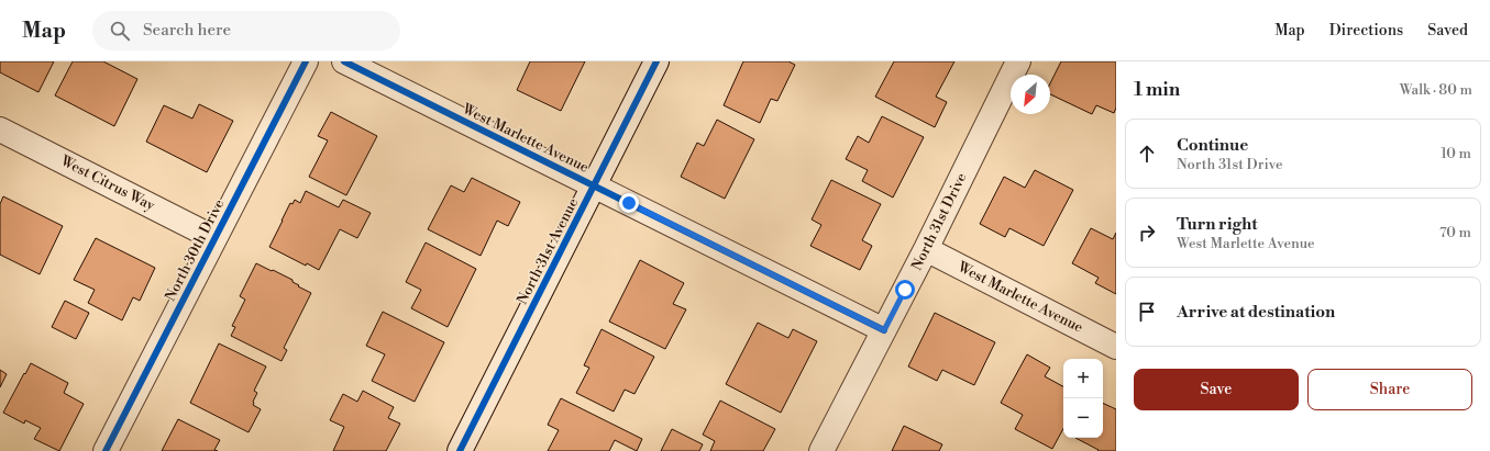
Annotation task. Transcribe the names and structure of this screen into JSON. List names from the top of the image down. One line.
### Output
{"streets":{"street":["West Marlette Avenue","West Citrus Way","North 31st Drive","North 30th Drive","North 31st Avenue"]},"crossings":[["West Marlette Avenue","North 31st Drive"],["West Marlette Avenue","North 31st Avenue"],["West Citrus Way","North 30th Drive"]],"north":"bottom left","page":{"header":"Map","search":"Search here","nav":["Map","Directions","Saved"],"heading":["1 min","Walk · 80 m"],"list":[["Continue","North 31st Drive","10 m"],["Turn right","West Marlette Avenue","70 m"],"Arrive at destination"],"buttons":["Save","Share"],"map_buttons":["+","−"]}}
